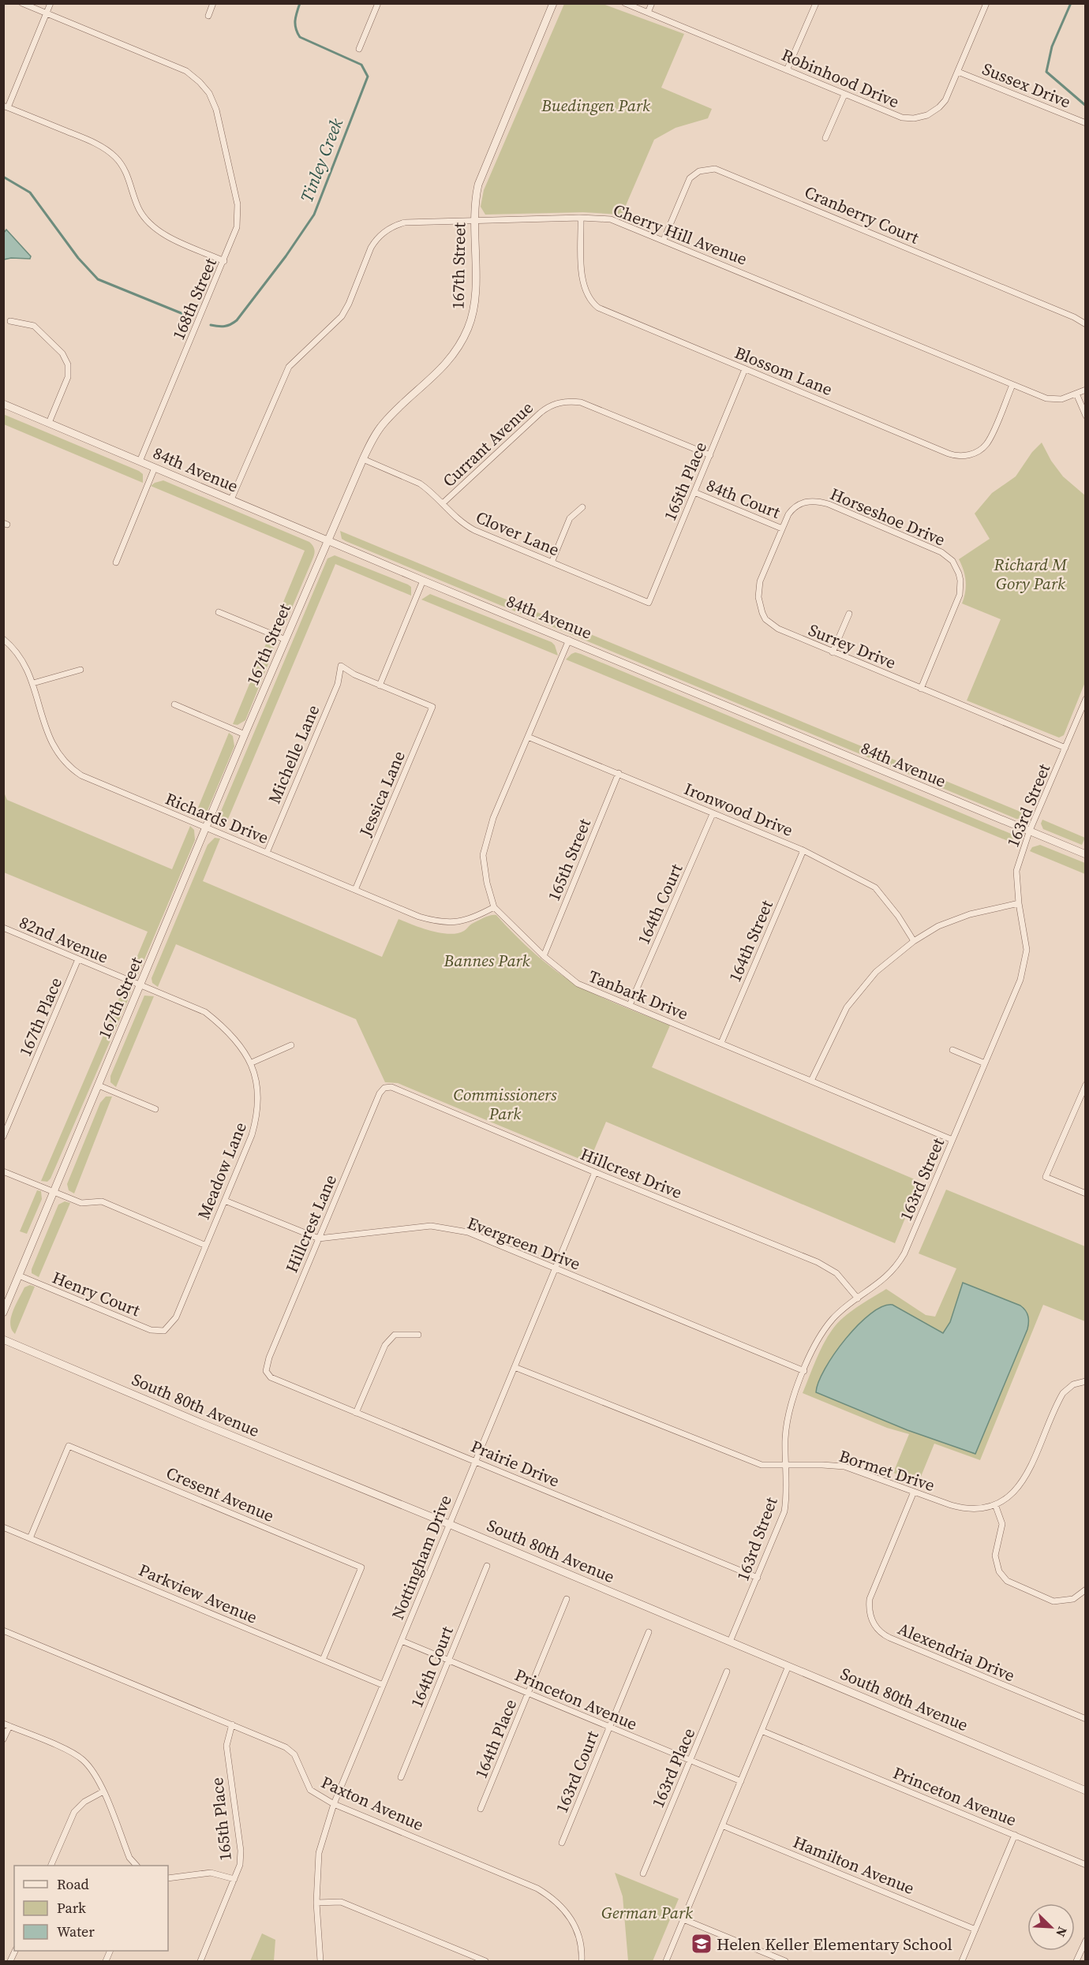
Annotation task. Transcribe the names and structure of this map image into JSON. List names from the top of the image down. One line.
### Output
{"streets":{"street":["Robinhood Drive","Sussex Drive","Cranberry Court","Cherry Hill Avenue","167th Street","168th Street","Blossom Lane","Currant Avenue","84th Avenue","165th Place","84th Court","Horseshoe Drive","Clover Lane","Surrey Drive","Michelle Lane","Jessica Lane","163rd Street","Ironwood Drive","Richards Drive","165th Street","164th Court","82nd Avenue","164th Street","Tanbark Drive","167th Place","Meadow Lane","Hillcrest Drive","Hillcrest Lane","Evergreen Drive","Henry Court","South 80th Avenue","Prairie Drive","Bormet Drive","Cresent Avenue","Nottingham Drive","Parkview Avenue","Alexendria Drive","Princeton Avenue","164th Place","163rd Place","163rd Court","Paxton Avenue","Hamilton Avenue"]},"crossings":[["Robinhood Drive","Sussex Drive"],["Cranberry Court","Cherry Hill Avenue"],["Cherry Hill Avenue","167th Street"],["Cherry Hill Avenue","Blossom Lane"],["Cherry Hill Avenue","84th Avenue"],["167th Street","84th Avenue"],["167th Street","Clover Lane"],["167th Street","Richards Drive"],["167th Street","82nd Avenue"],["167th Street","Meadow Lane"],["167th Street","Henry Court"],["168th Street","84th Avenue"],["Blossom Lane","165th Place"],["Currant Avenue","165th Place"],["Currant Avenue","Clover Lane"],["84th Avenue","163rd Street"],["84th Avenue","Tanbark Drive"],["165th Place","84th Court"],["165th Place","Clover Lane"],["165th Place","Paxton Avenue"],["84th Court","Surrey Drive"],["Horseshoe Drive","Surrey Drive"],["Surrey Drive","163rd Street"],["Michelle Lane","Jessica Lane"],["Michelle Lane","Richards Drive"],["Jessica Lane","Richards Drive"],["163rd Street","Tanbark Drive"],["163rd Street","Hillcrest Drive"],["163rd Street","Evergreen Drive"],["163rd Street","South 80th Avenue"],["163rd Street","Prairie Drive"],["163rd Street","Bormet Drive"],["Ironwood Drive","165th Street"],["Ironwood Drive","164th Court"],["Ironwood Drive","164th Street"],["Ironwood Drive","Tanbark Drive"],["Richards Drive","Tanbark Drive"],["165th Street","Tanbark Drive"],["164th Court","Tanbark Drive"],["164th Court","Princeton Avenue"],["82nd Avenue","167th Place"],["82nd Avenue","Meadow Lane"],["164th Street","Tanbark Drive"],["Meadow Lane","Evergreen Drive"],["Meadow Lane","Henry Court"],["Hillcrest Drive","Hillcrest Lane"],["Hillcrest Drive","Nottingham Drive"],["Hillcrest Lane","Evergreen Drive"],["Hillcrest Lane","Prairie Drive"],["Evergreen Drive","Nottingham Drive"],["South 80th Avenue","Nottingham Drive"],["Prairie Drive","Nottingham Drive"],["Bormet Drive","Nottingham Drive"],["Bormet Drive","Alexendria Drive"],["Cresent Avenue","Parkview Avenue"],["Nottingham Drive","Parkview Avenue"],["Nottingham Drive","Princeton Avenue"],["Nottingham Drive","Paxton Avenue"],["Princeton Avenue","164th Place"],["Princeton Avenue","163rd Place"],["Princeton Avenue","163rd Court"]],"water":["Tinley Creek"],"parks":["Buedingen Park","Richard M Gory Park","Bannes Park","Commissioners Park","German Park"],"places":{"school or university":["Helen Keller Elementary School"]},"legend":["Road","Park","Water"],"north":"bottom right"}
